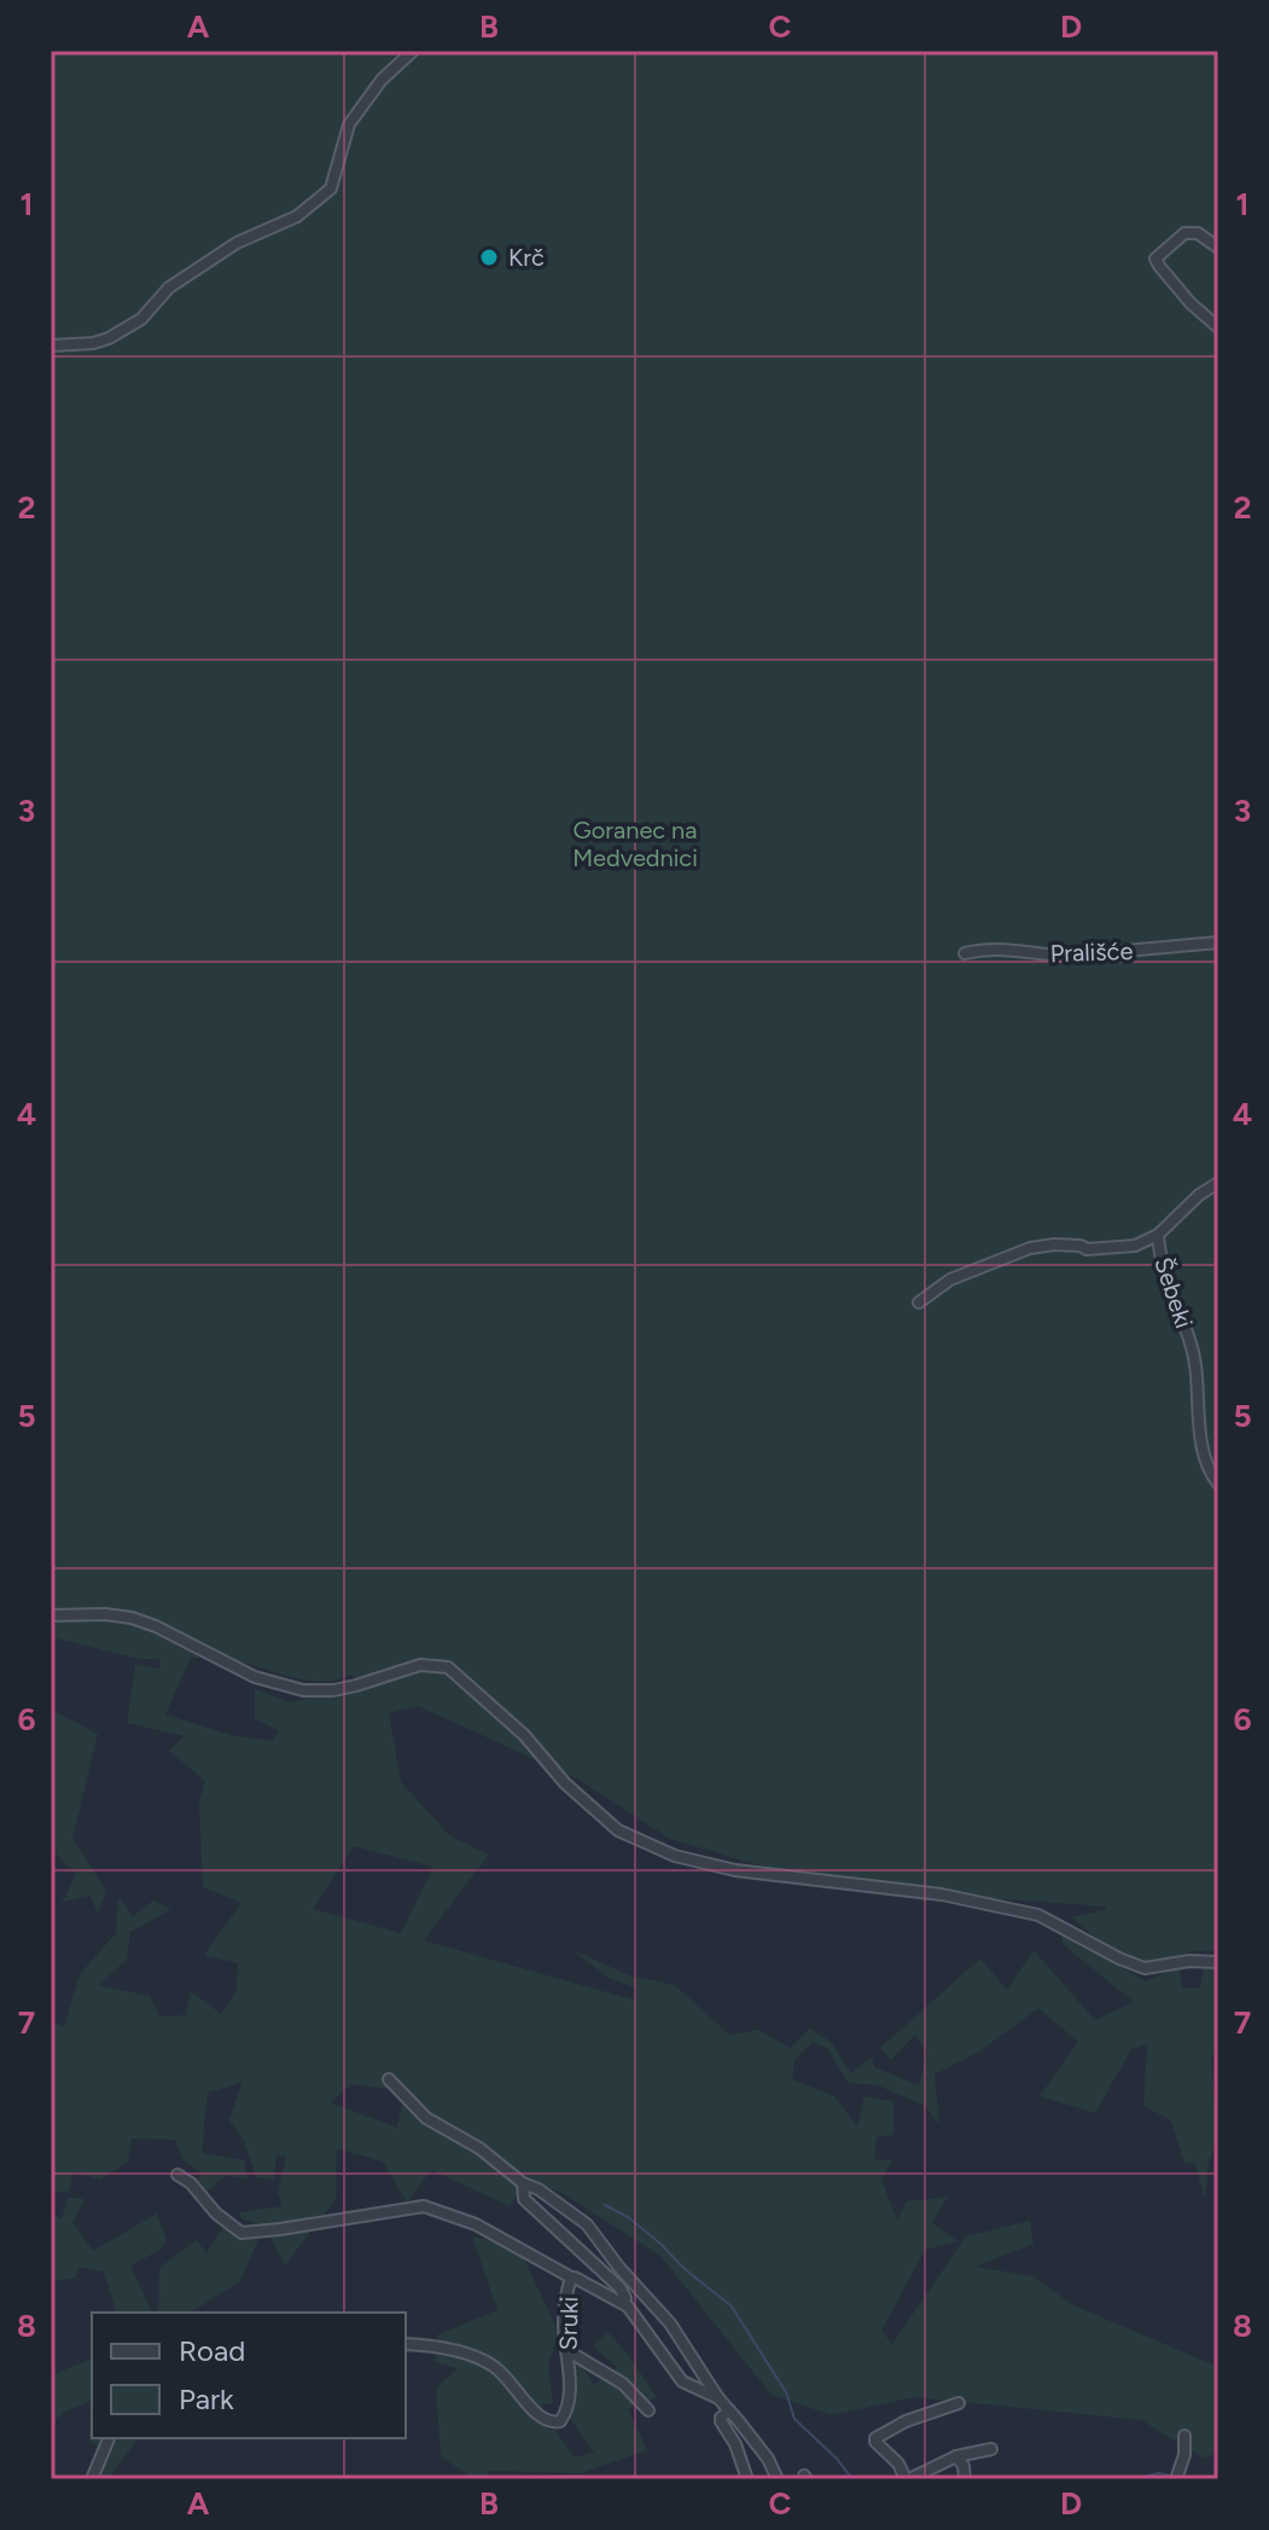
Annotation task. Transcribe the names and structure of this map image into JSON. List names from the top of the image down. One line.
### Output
{"streets":{"street":["Prališće","Šebeki","Sruki"]},"parks":["Goranec na Medvednici"],"places":["Krč"],"legend":["Road","Park"],"grid":{"columns":["A","B","C","D"],"rows":["1","2","3","4","5","6","7","8"]}}
